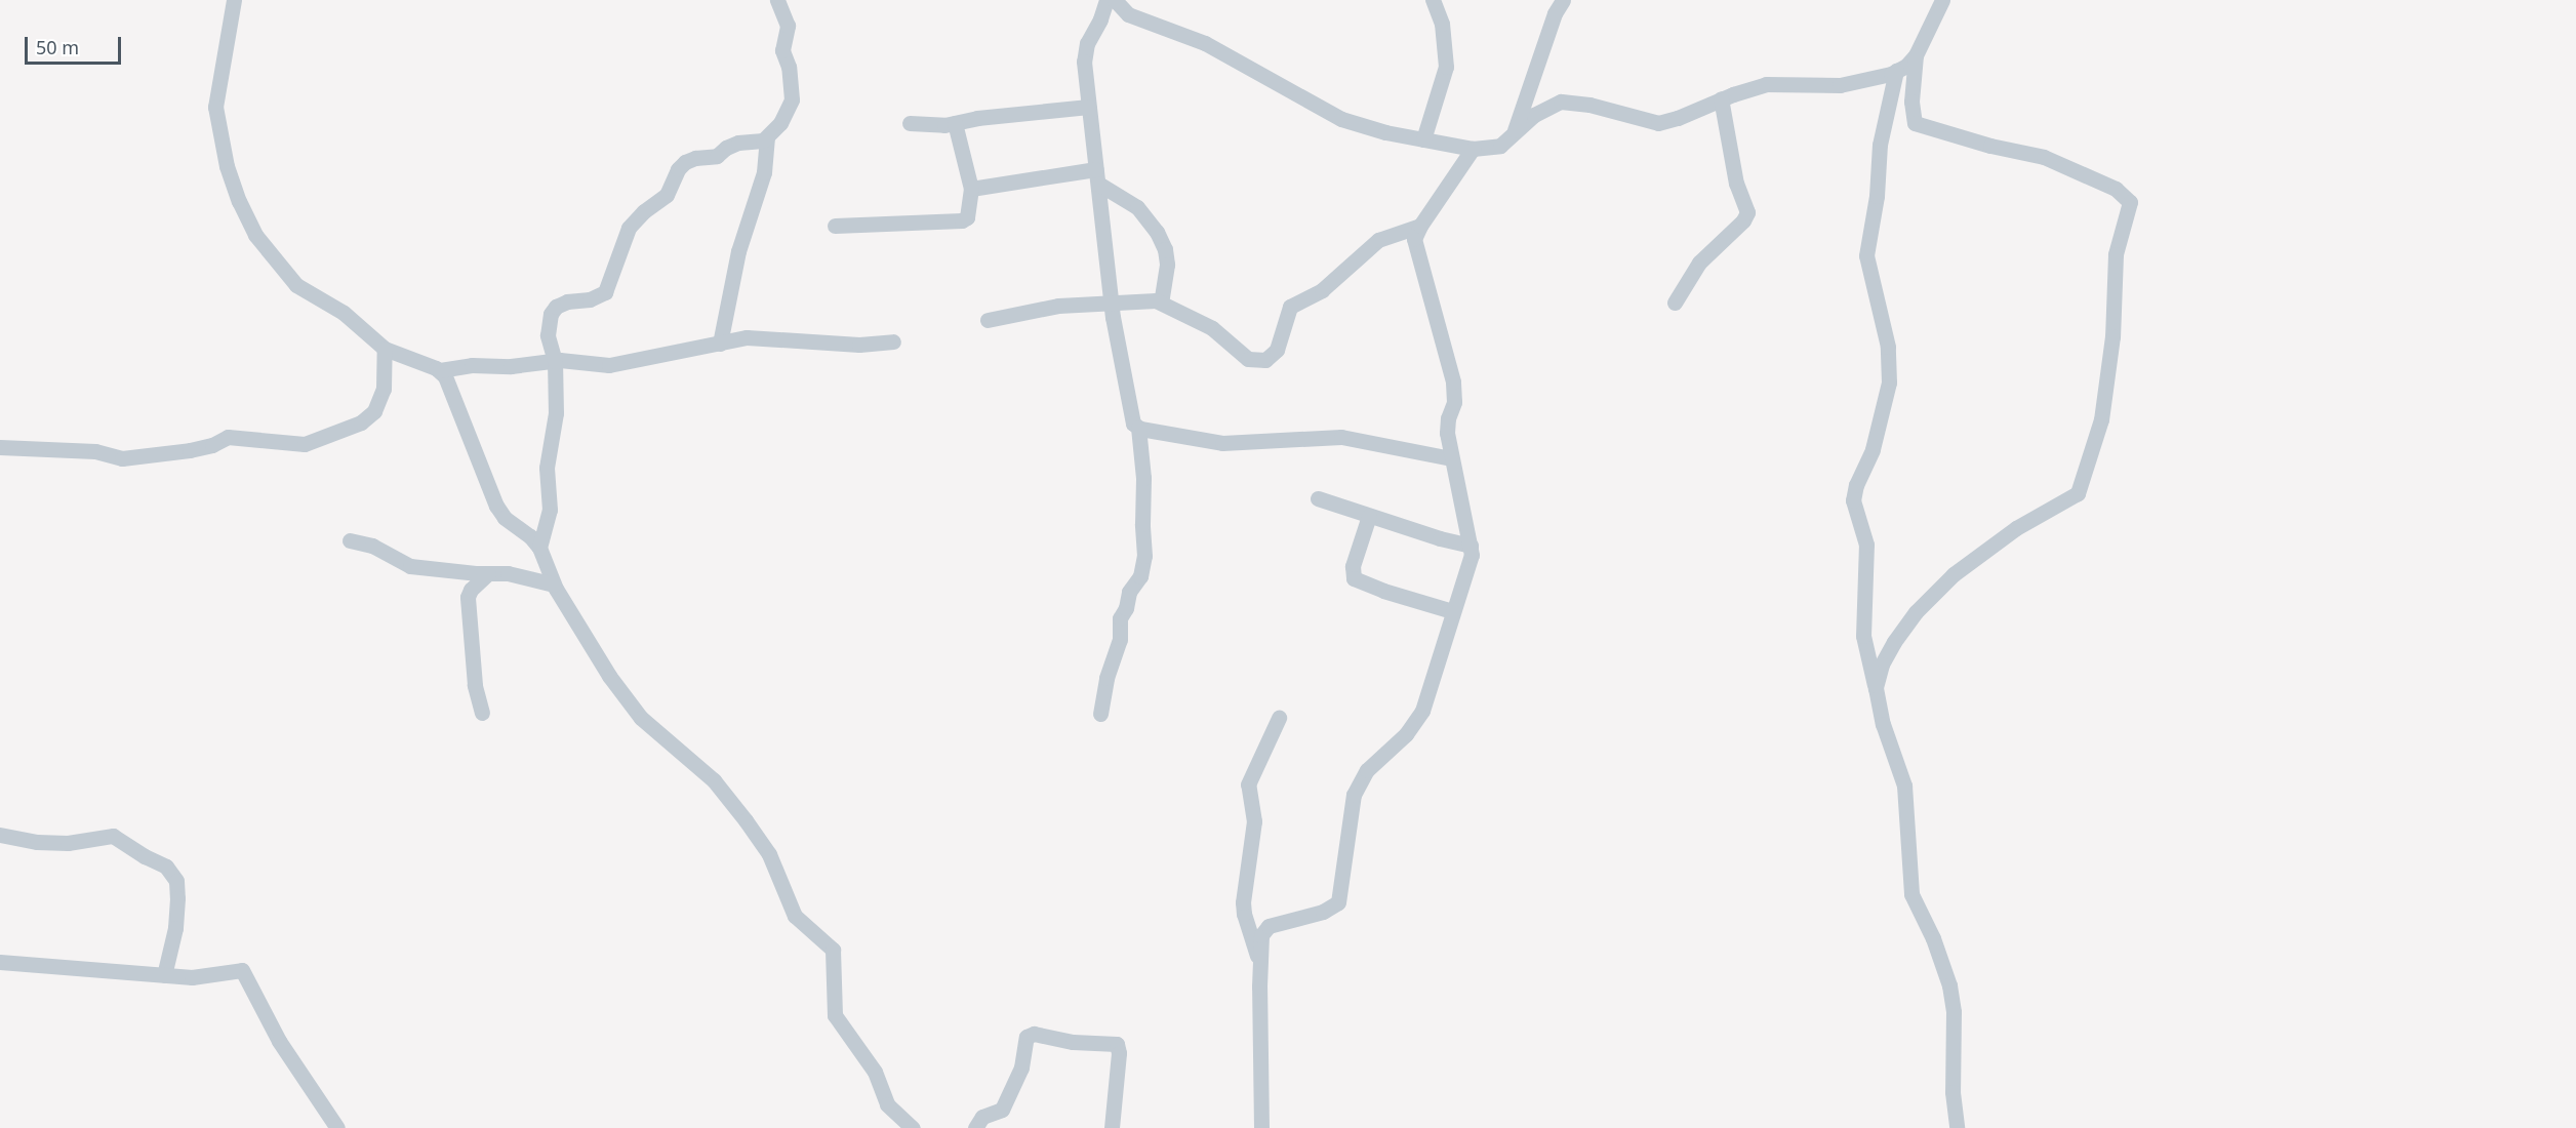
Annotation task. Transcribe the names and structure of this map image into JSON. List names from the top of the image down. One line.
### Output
{"scale_bar":"50 m"}
